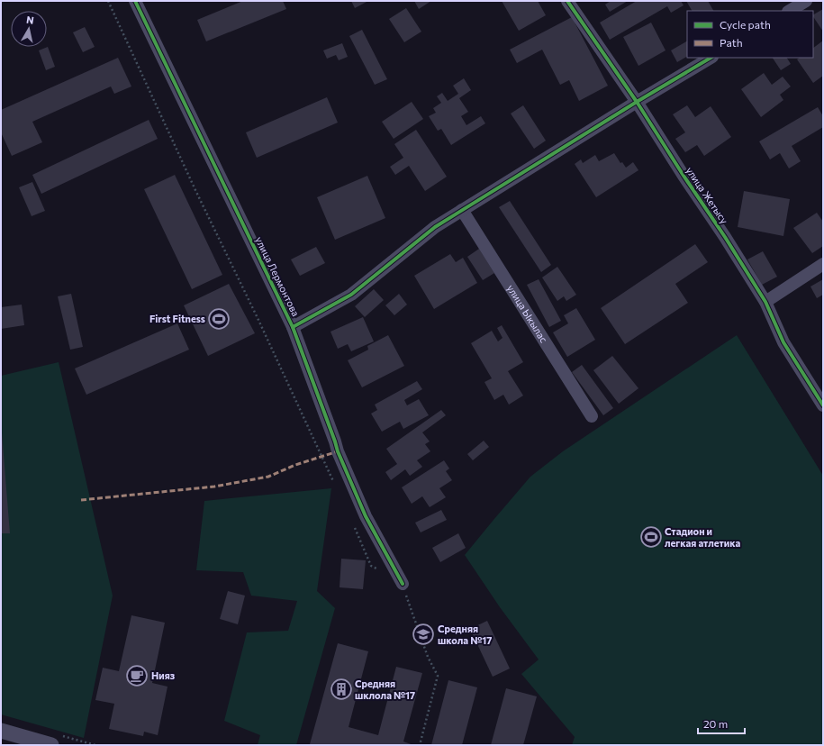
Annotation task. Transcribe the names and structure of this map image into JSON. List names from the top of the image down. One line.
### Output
{"streets":{"street":["улица Жетысу","улица Лермонтова","улица Ыкылас"]},"places":{"sports":["First Fitness","Стадион и легкая атлетика"],"school or university":["Средняя школа №17"],"cafe":["Нияз"],"building":["Средняя шклола №17"]},"legend":["Cycle path","Path"],"scale_bar":"20 m","north":"top"}
